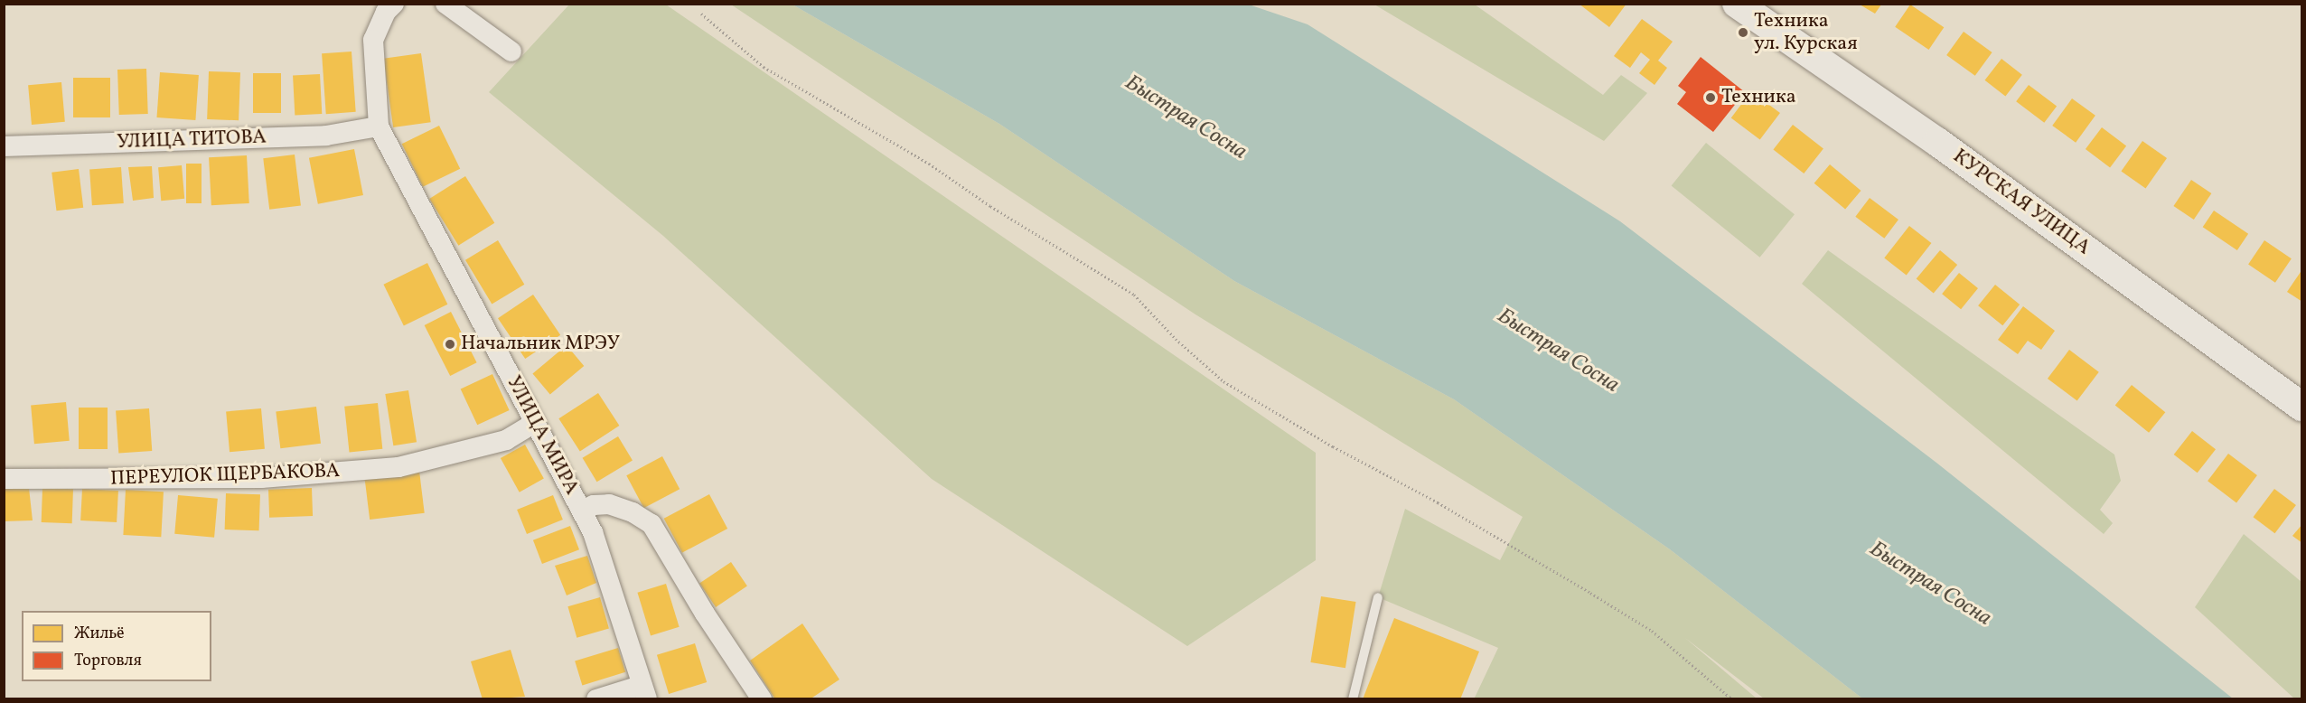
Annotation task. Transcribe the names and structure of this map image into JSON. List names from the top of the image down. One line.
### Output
{"streets":{"street":["УЛИЦА ТИТОВА","КУРСКАЯ УЛИЦА","УЛИЦА МИРА","ПЕРЕУЛОК ЩЕРБАКОВА"]},"crossings":[["УЛИЦА ТИТОВА","УЛИЦА МИРА"],["УЛИЦА МИРА","ПЕРЕУЛОК ЩЕРБАКОВА"]],"water":["Быстрая Сосна"],"places":["Техника ул. Курская","Техника","Начальник МРЭУ"],"legend":["Жильё","Торговля"]}
